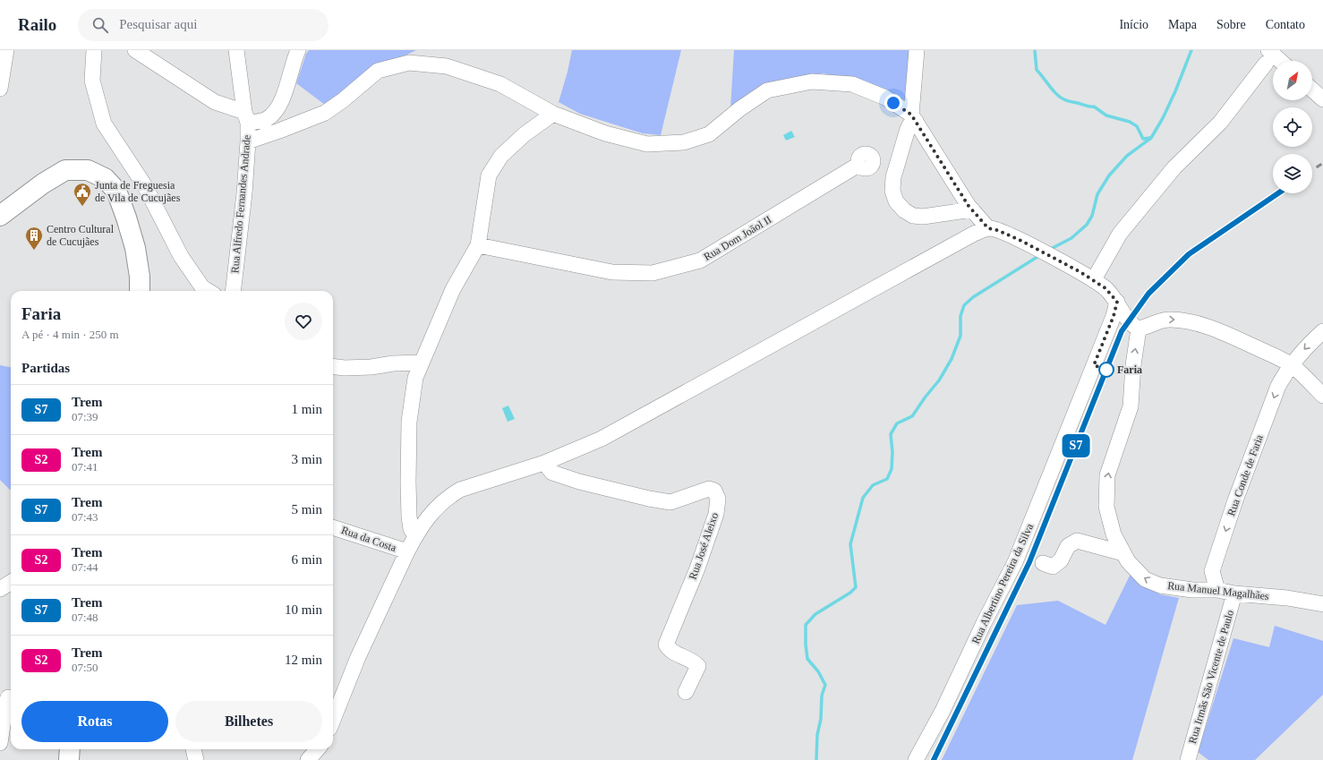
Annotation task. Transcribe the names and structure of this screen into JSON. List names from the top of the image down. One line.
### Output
{"streets":{"street":["Rua Alfredo Fernandes Andrade","Rua Dom Joãol II","Rua Conde de Faria","Rua da Costa","Rua José Aleixo","Rua Albertino Pereira da Silva","Rua Manuel Magalhães","Rua Irmãs São Vicente de Paulo"]},"crossings":[["Rua Conde de Faria","Rua Manuel Magalhães"],["Rua Manuel Magalhães","Rua Irmãs São Vicente de Paulo"]],"one_way":["Rua Conde de Faria","Rua Manuel Magalhães"],"places":{"public building":["Junta de Freguesia de Vila de Cucujães"],"building":["Centro Cultural de Cucujães"],"other":["Faria"]},"north":"top right","page":{"header":"Railo","search":"Pesquisar aqui","nav":["Início","Mapa","Sobre","Contato"],"on_map":"S7","heading":[["Faria","A pé · 4 min · 250 m"],"Partidas"],"list":[{"mark":"S7","name":"Trem","note":"07:39","value":"1 min"},{"mark":"S2","name":"Trem","note":"07:41","value":"3 min"},{"mark":"S7","name":"Trem","note":"07:43","value":"5 min"},{"mark":"S2","name":"Trem","note":"07:44","value":"6 min"},{"mark":"S7","name":"Trem","note":"07:48","value":"10 min"},{"mark":"S2","name":"Trem","note":"07:50","value":"12 min"}],"buttons":["Rotas","Bilhetes"]}}
